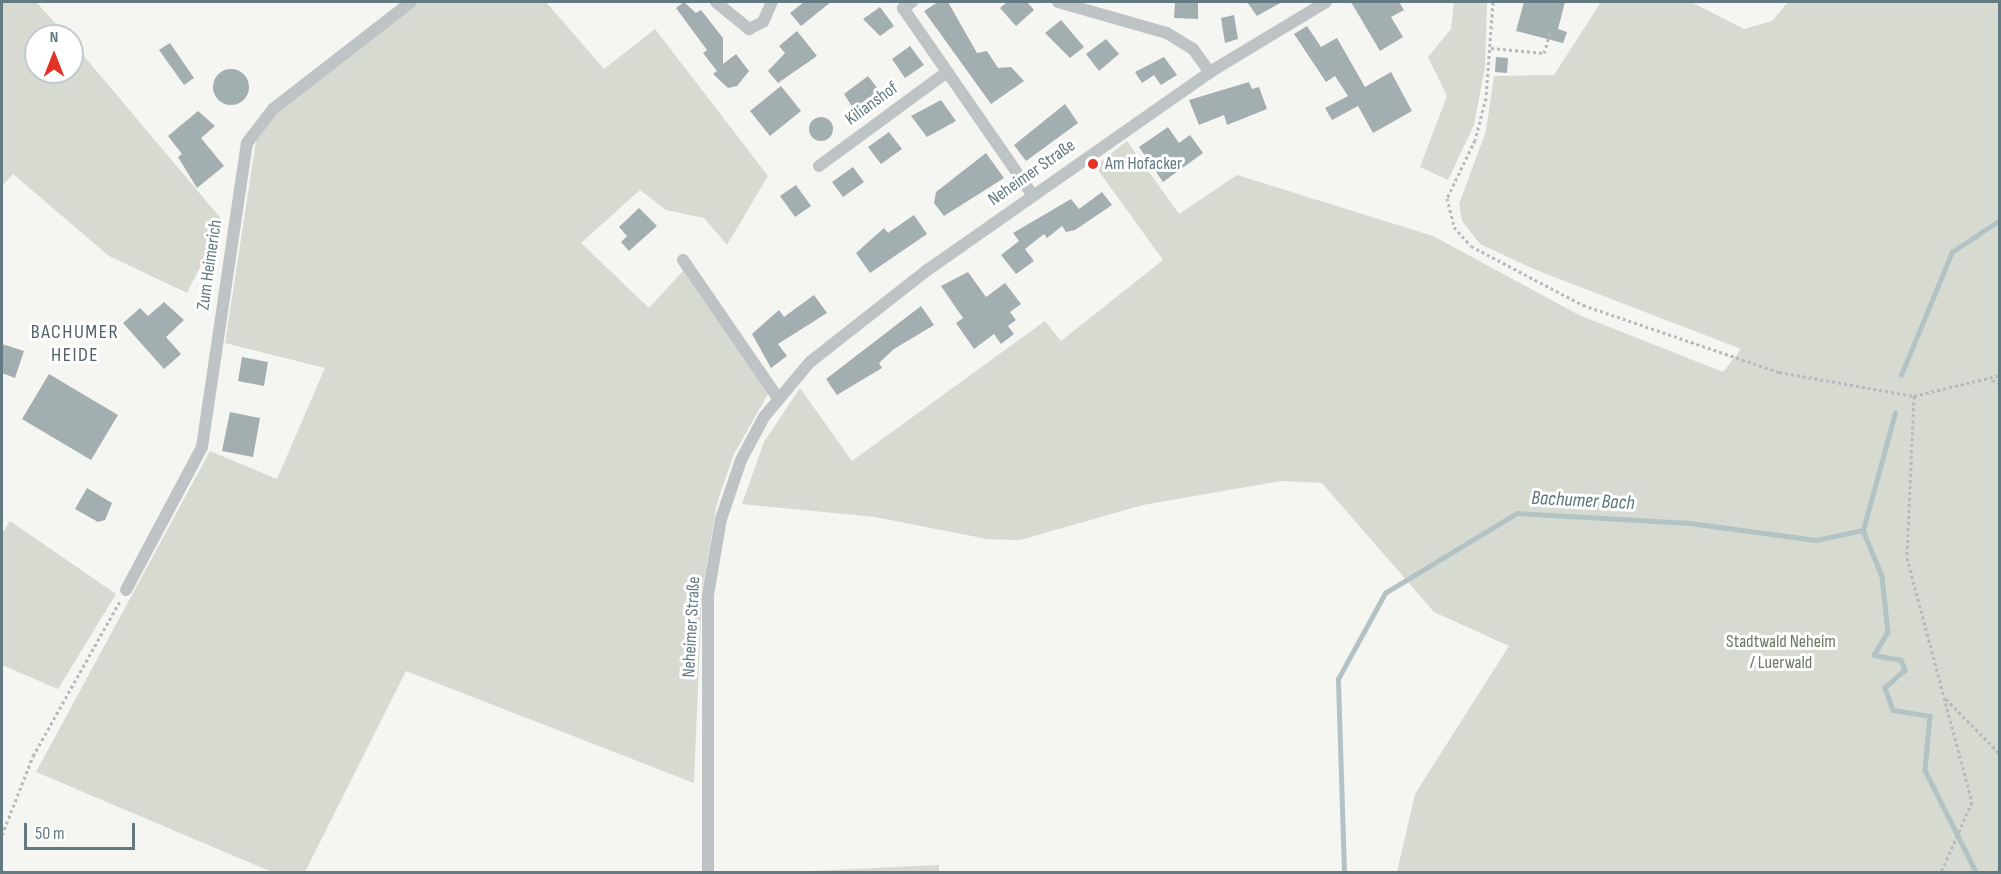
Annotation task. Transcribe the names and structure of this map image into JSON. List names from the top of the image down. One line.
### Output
{"streets":{"street":["Kilianshof","Neheimer Straße","Zum Heimerich"]},"districts":["BACHUMER HEIDE"],"water":["Bachumer Bach"],"parks":["Stadtwald Neheim / Luerwald"],"places":["Am Hofacker"],"scale_bar":"50 m","north":"top"}
